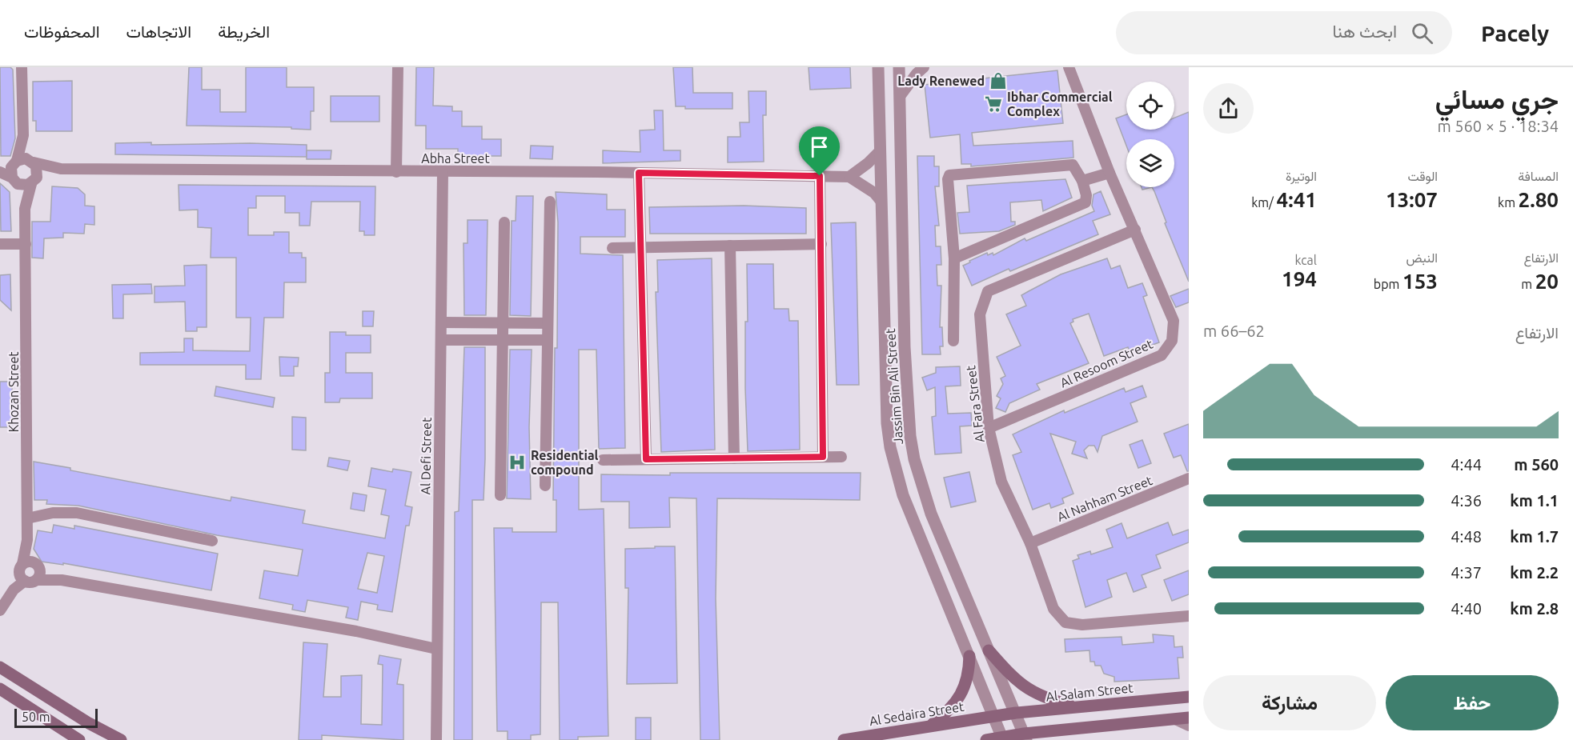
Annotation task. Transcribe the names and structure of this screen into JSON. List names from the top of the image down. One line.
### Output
{"streets":{"main road":["Al Salam Street","Al Sedaira Street"],"street":["Abha Street","Al Resoom Street","Jassim Bin Ali Street","Khozan Street","Al Fara Street","Al Defi Street","Al Nahham Street"]},"crossings":[["Abha Street","Khozan Street"],["Abha Street","Al Defi Street"],["Al Resoom Street","Al Fara Street"],["Jassim Bin Ali Street","Al Salam Street"],["Jassim Bin Ali Street","Al Sedaira Street"],["Al Fara Street","Al Nahham Street"],["Al Salam Street","Al Sedaira Street"]],"places":{"shop":["Lady Renewed"],"supermarket":["Ibhar Commercial Complex"],"hospital":["Residential compound"]},"scale_bar":"50 m","page":{"header":"Pacely","search":"ابحث هنا","nav":["الخريطة","الاتجاهات","المحفوظات"],"heading":["جري مسائي","18:34 · 5 × 560 m"],"stats":[["المسافة","2.80 km"],["الوقت","13:07"],["الوتيرة","4:41 /km"],["الارتفاع","20 m"],["النبض","153 bpm"],["kcal","194"]],"chart":["الارتفاع","62–66 m"],"list":[{"name":"560 m","note":"4:44"},{"name":"1.1 km","note":"4:36"},{"name":"1.7 km","note":"4:48"},{"name":"2.2 km","note":"4:37"},{"name":"2.8 km","note":"4:40"}],"buttons":["حفظ","مشاركة"],"scale":"50 m"}}
